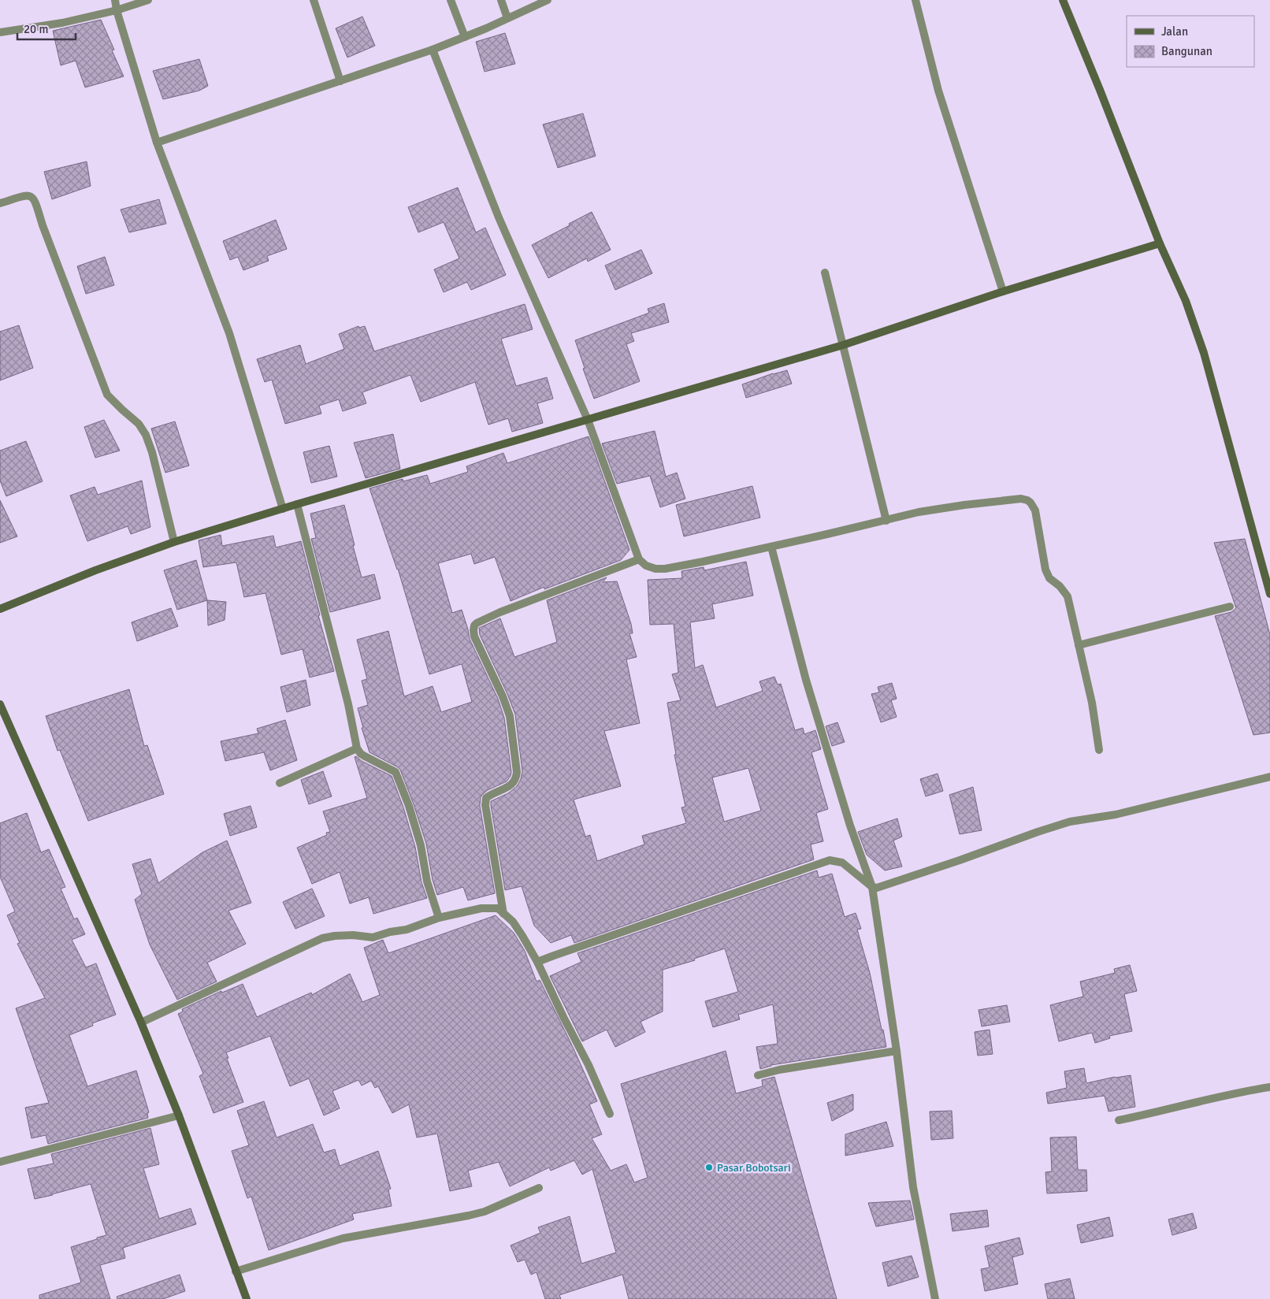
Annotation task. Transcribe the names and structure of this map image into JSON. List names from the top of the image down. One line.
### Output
{"places":["Pasar Bobotsari"],"legend":["Jalan","Bangunan"],"scale_bar":"20 m"}
